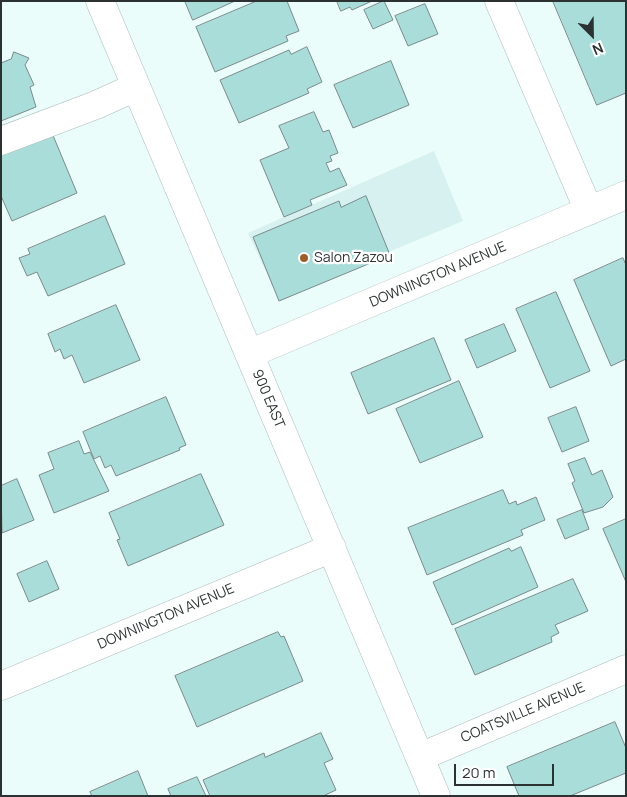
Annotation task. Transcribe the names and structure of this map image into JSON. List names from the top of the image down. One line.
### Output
{"streets":{"street":["DOWNINGTON AVENUE","900 EAST","COATSVILLE AVENUE"]},"crossings":[["DOWNINGTON AVENUE","900 EAST"],["900 EAST","COATSVILLE AVENUE"]],"places":["Salon Zazou"],"scale_bar":"20 m","north":"bottom right"}
